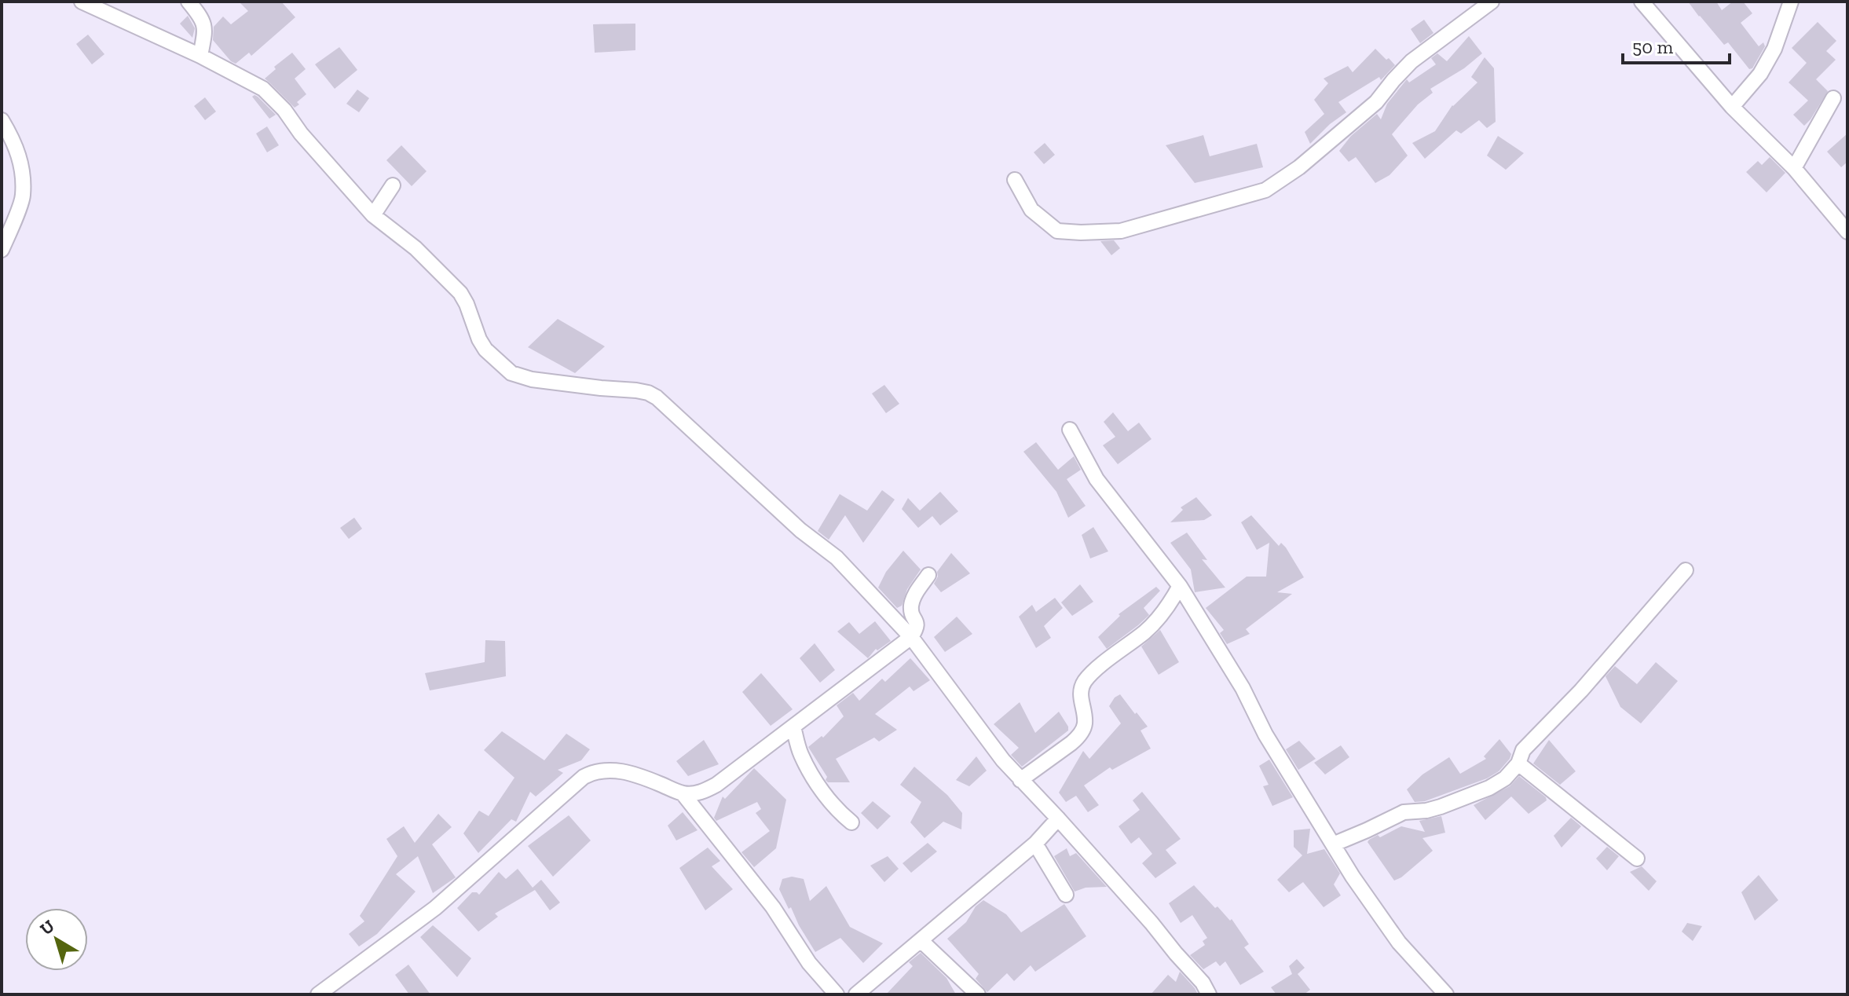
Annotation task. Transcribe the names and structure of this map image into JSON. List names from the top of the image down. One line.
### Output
{"scale_bar":"50 m","north":"top left"}
